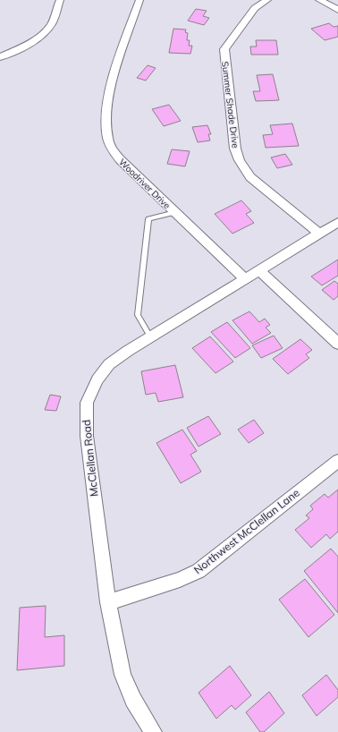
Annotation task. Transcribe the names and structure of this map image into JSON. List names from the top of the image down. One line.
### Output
{"streets":{"street":["Summer Shade Drive","Woodriver Drive","McClellan Road","Northwest McClellan Lane"]},"crossings":[["Summer Shade Drive","McClellan Road"],["Woodriver Drive","McClellan Road"],["McClellan Road","Northwest McClellan Lane"]]}
